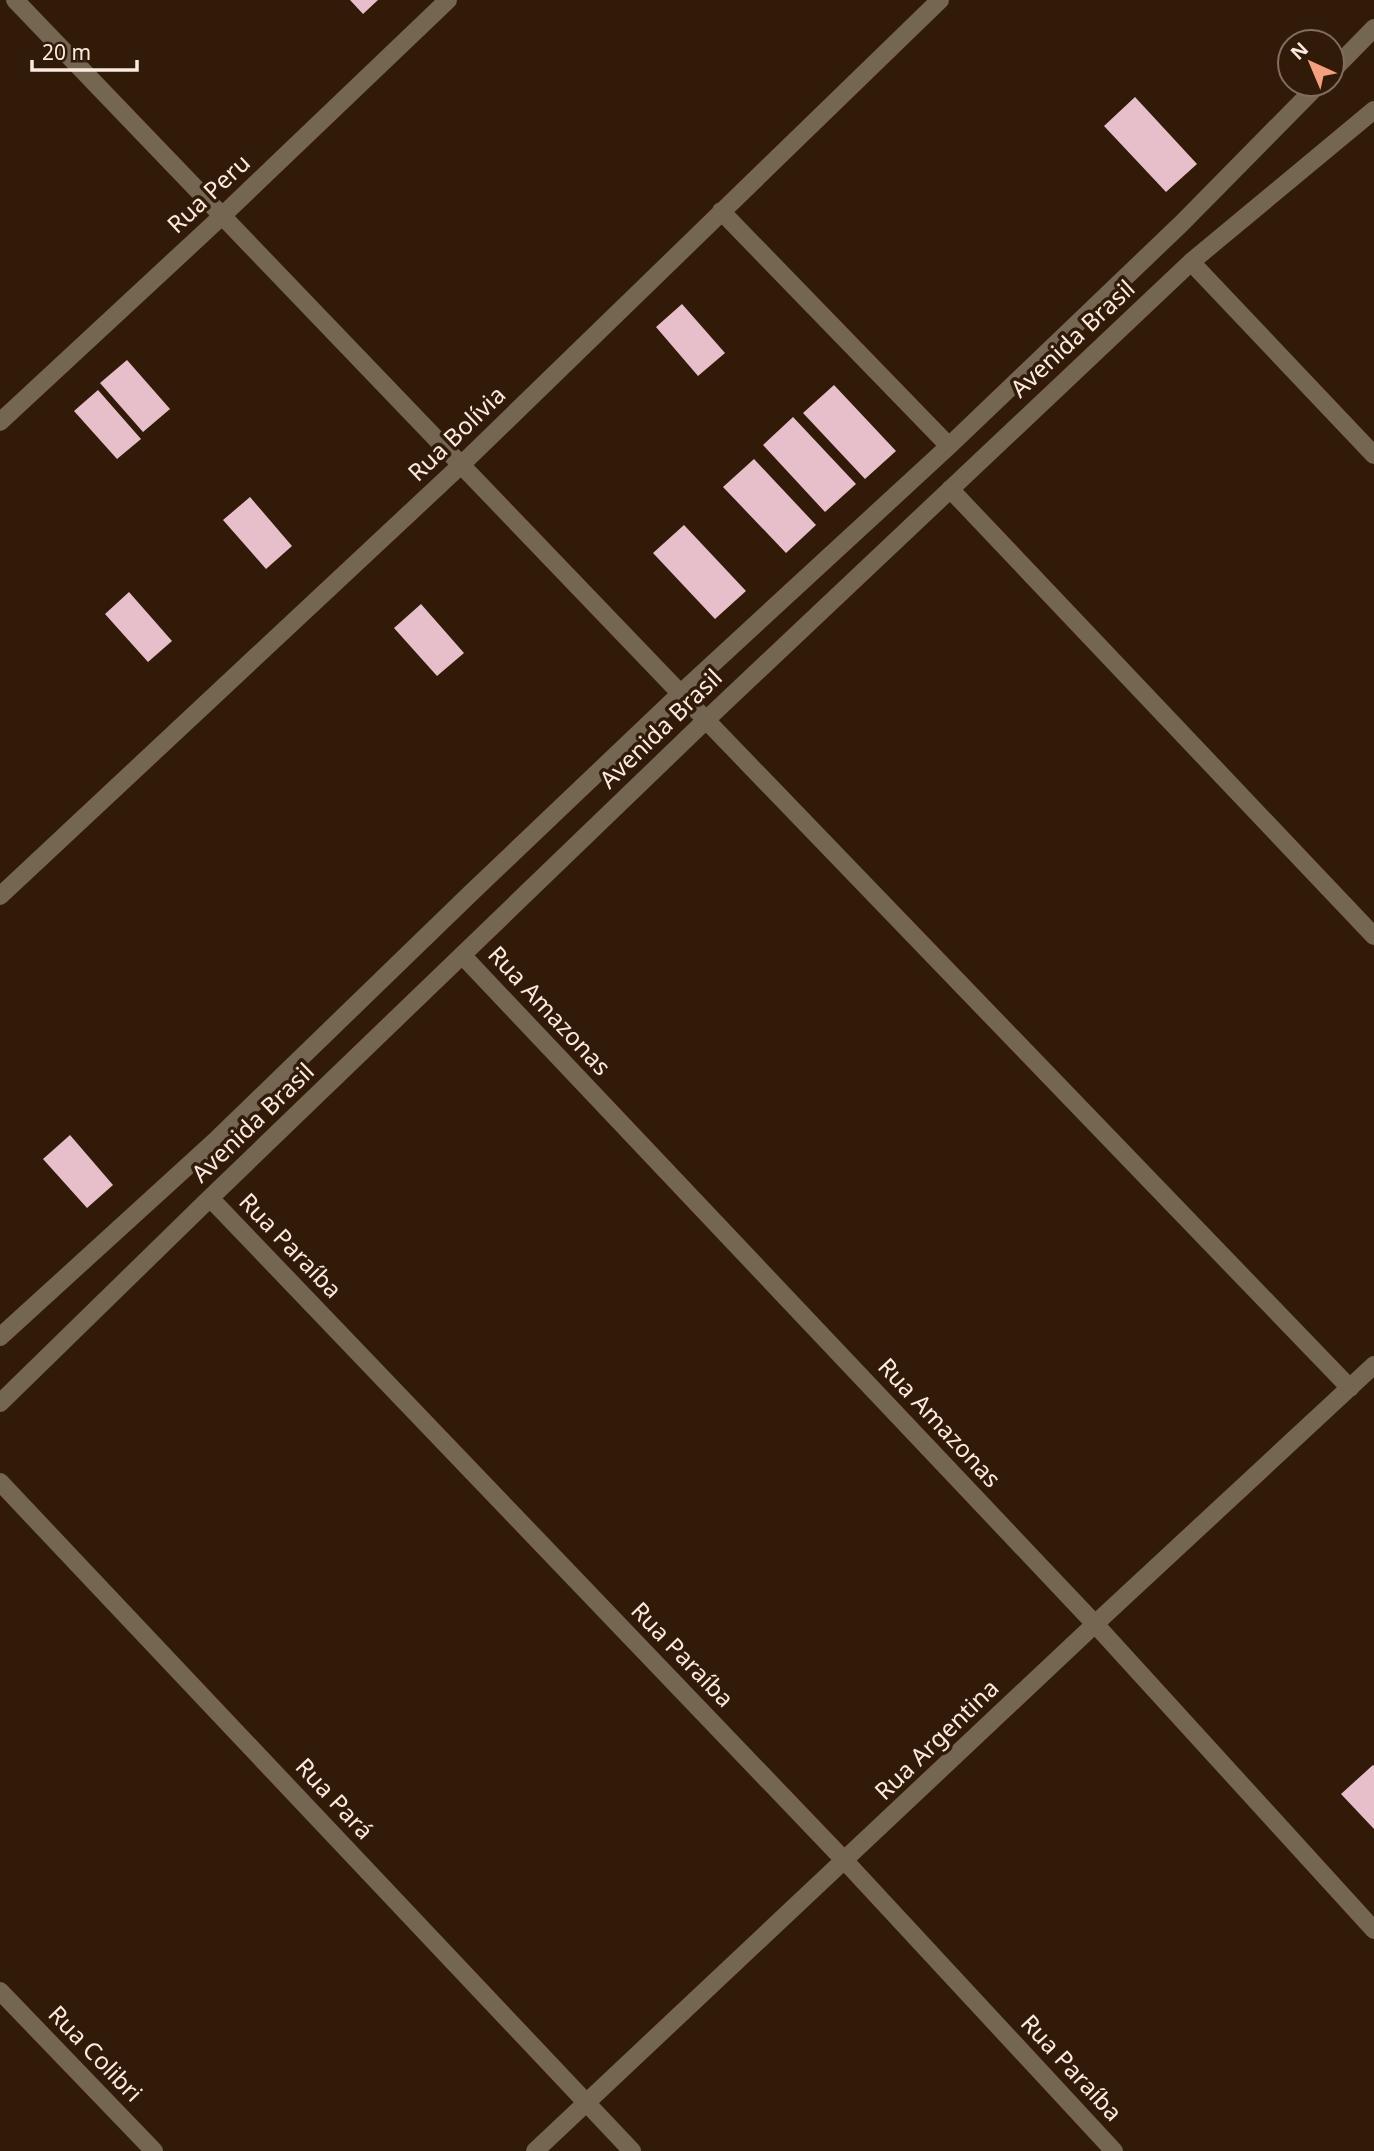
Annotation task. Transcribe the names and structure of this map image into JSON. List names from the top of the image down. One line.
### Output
{"streets":{"street":["Rua Peru","Avenida Brasil","Rua Bolívia","Rua Amazonas","Rua Paraíba","Rua Argentina","Rua Pará","Rua Colibri"]},"crossings":[["Avenida Brasil","Rua Amazonas"],["Avenida Brasil","Rua Paraíba"],["Rua Amazonas","Rua Argentina"],["Rua Paraíba","Rua Argentina"],["Rua Argentina","Rua Pará"]],"scale_bar":"20 m","north":"top left"}
